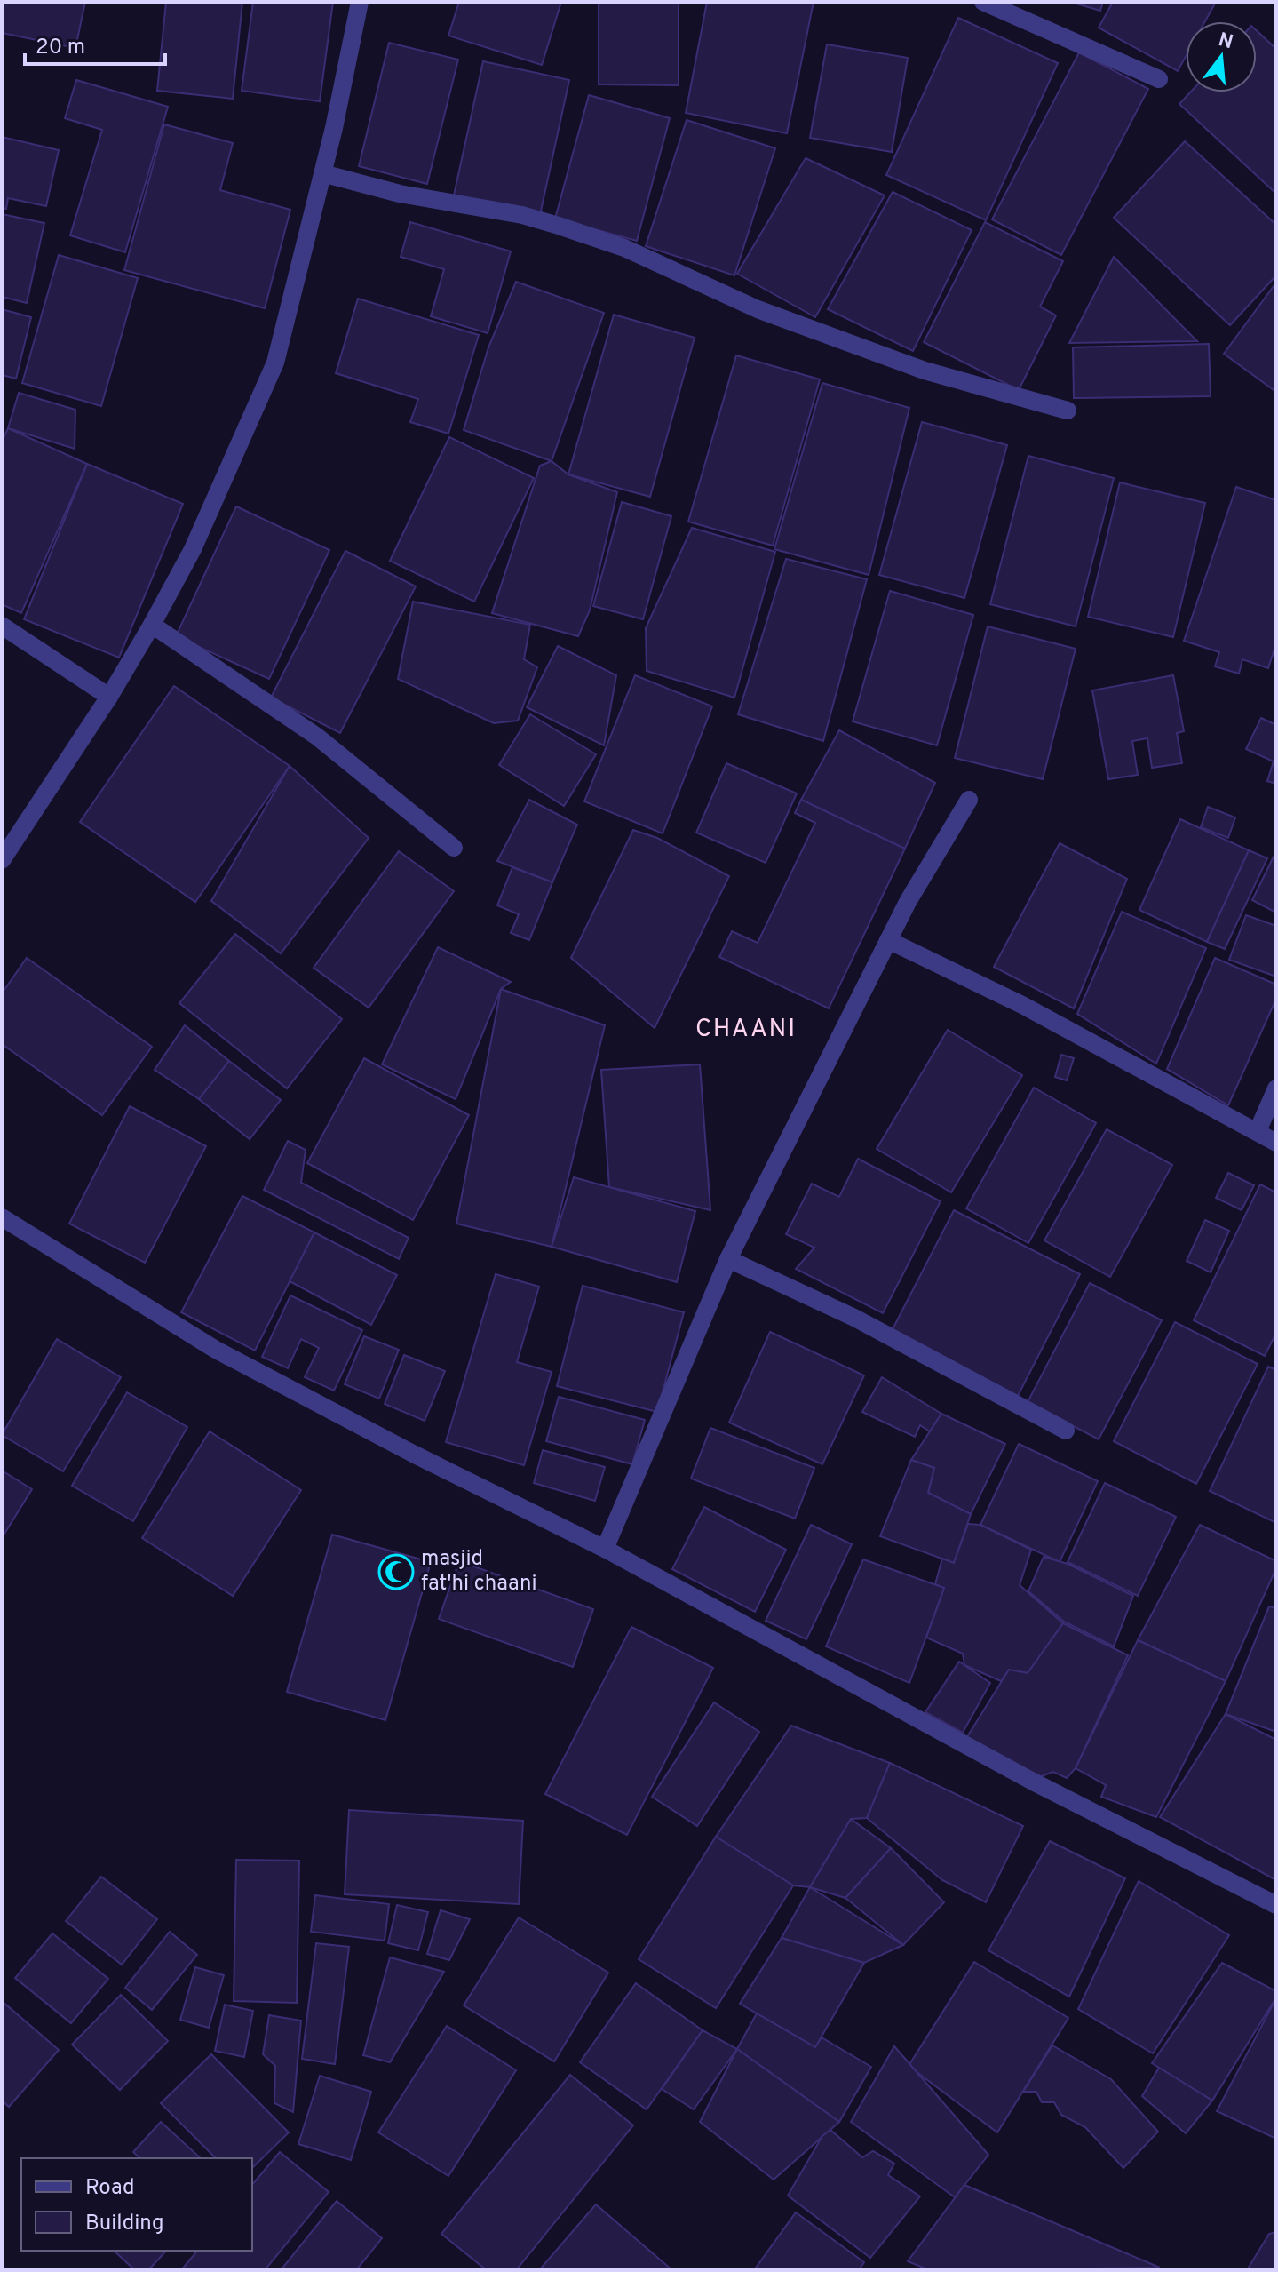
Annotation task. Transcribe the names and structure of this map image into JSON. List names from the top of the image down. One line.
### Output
{"districts":["CHAANI"],"places":{"mosque":["masjid fat'hi chaani"]},"legend":["Road","Building"],"scale_bar":"20 m","north":"top"}
